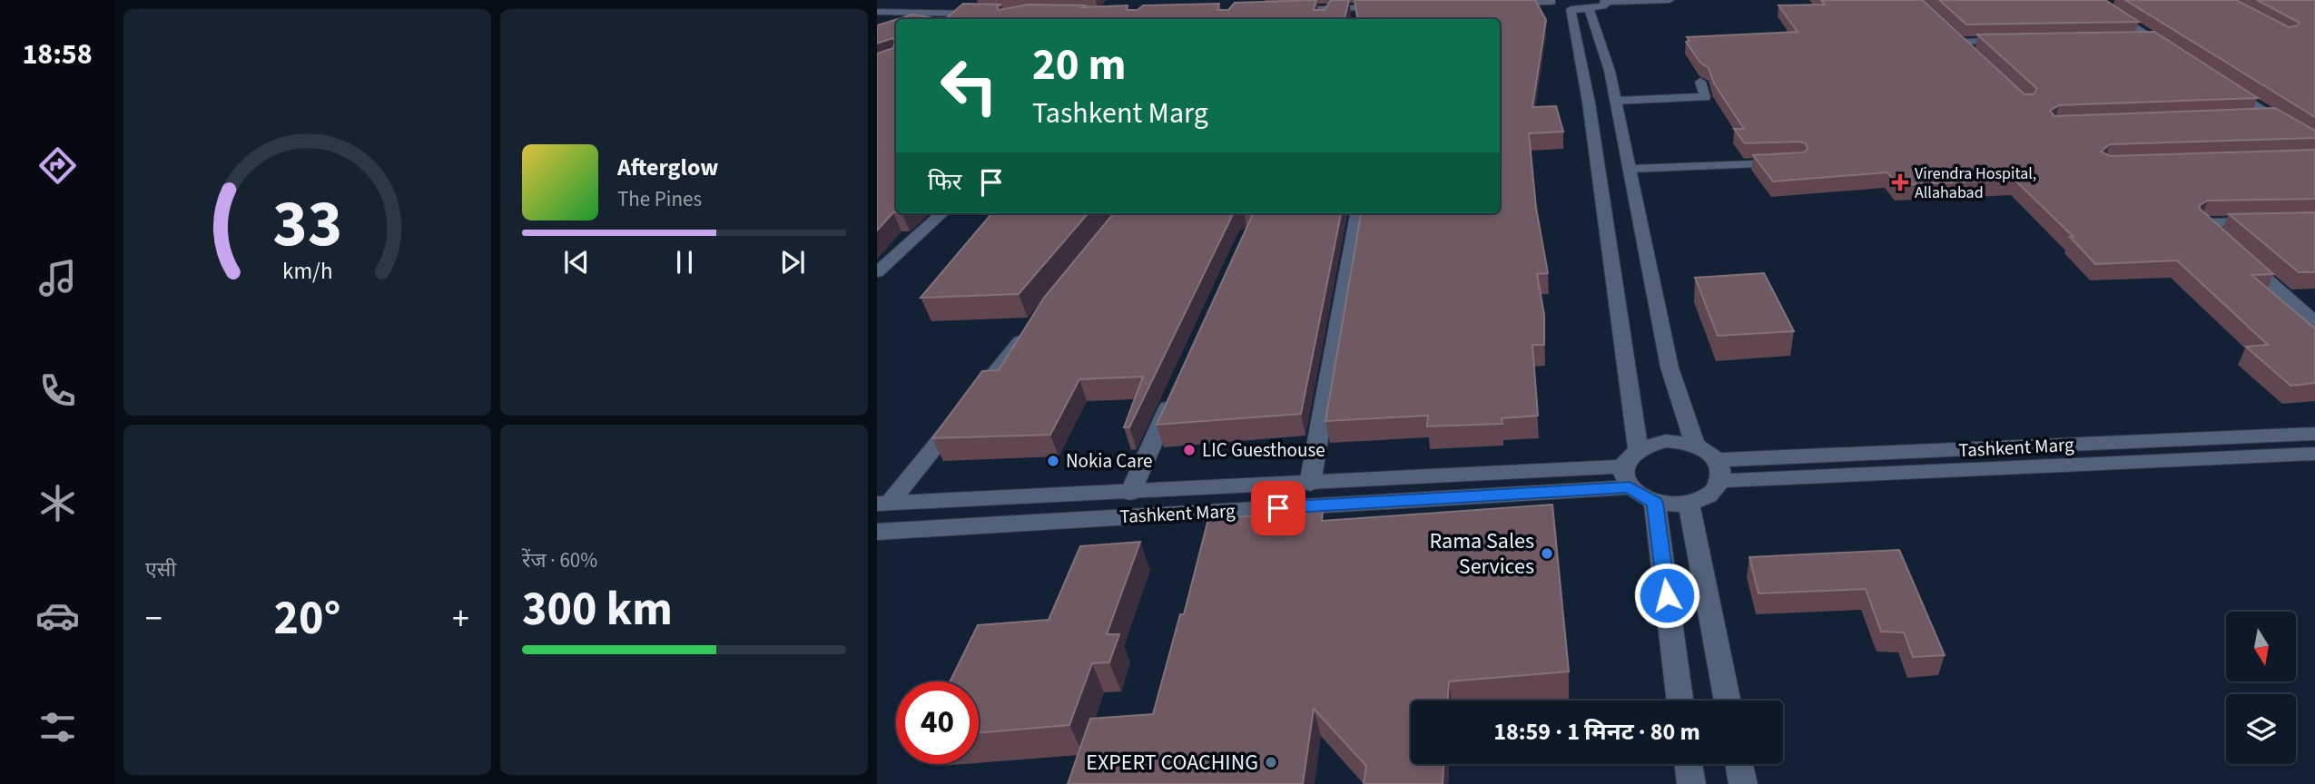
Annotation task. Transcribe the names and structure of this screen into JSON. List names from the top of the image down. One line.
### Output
{"streets":{"street":["Tashkent Marg"]},"places":{"health":["Virendra Hospital, Allahabad"],"other":["LIC Guesthouse","Nokia Care","Rama Sales Services","EXPERT COACHING"]},"north":"bottom","page":{"tabs":"18:58","turn":["20 m","Tashkent Marg"],"song":["Afterglow","The Pines"],"then":"फिर","tile":["एसी",["रेंज · 60%","300 km"]],"heat":["−","20°","+"],"limit":"40","trip":"18:59 · 1 मिनट · 80 m","gauge":["33","km/h"]}}
